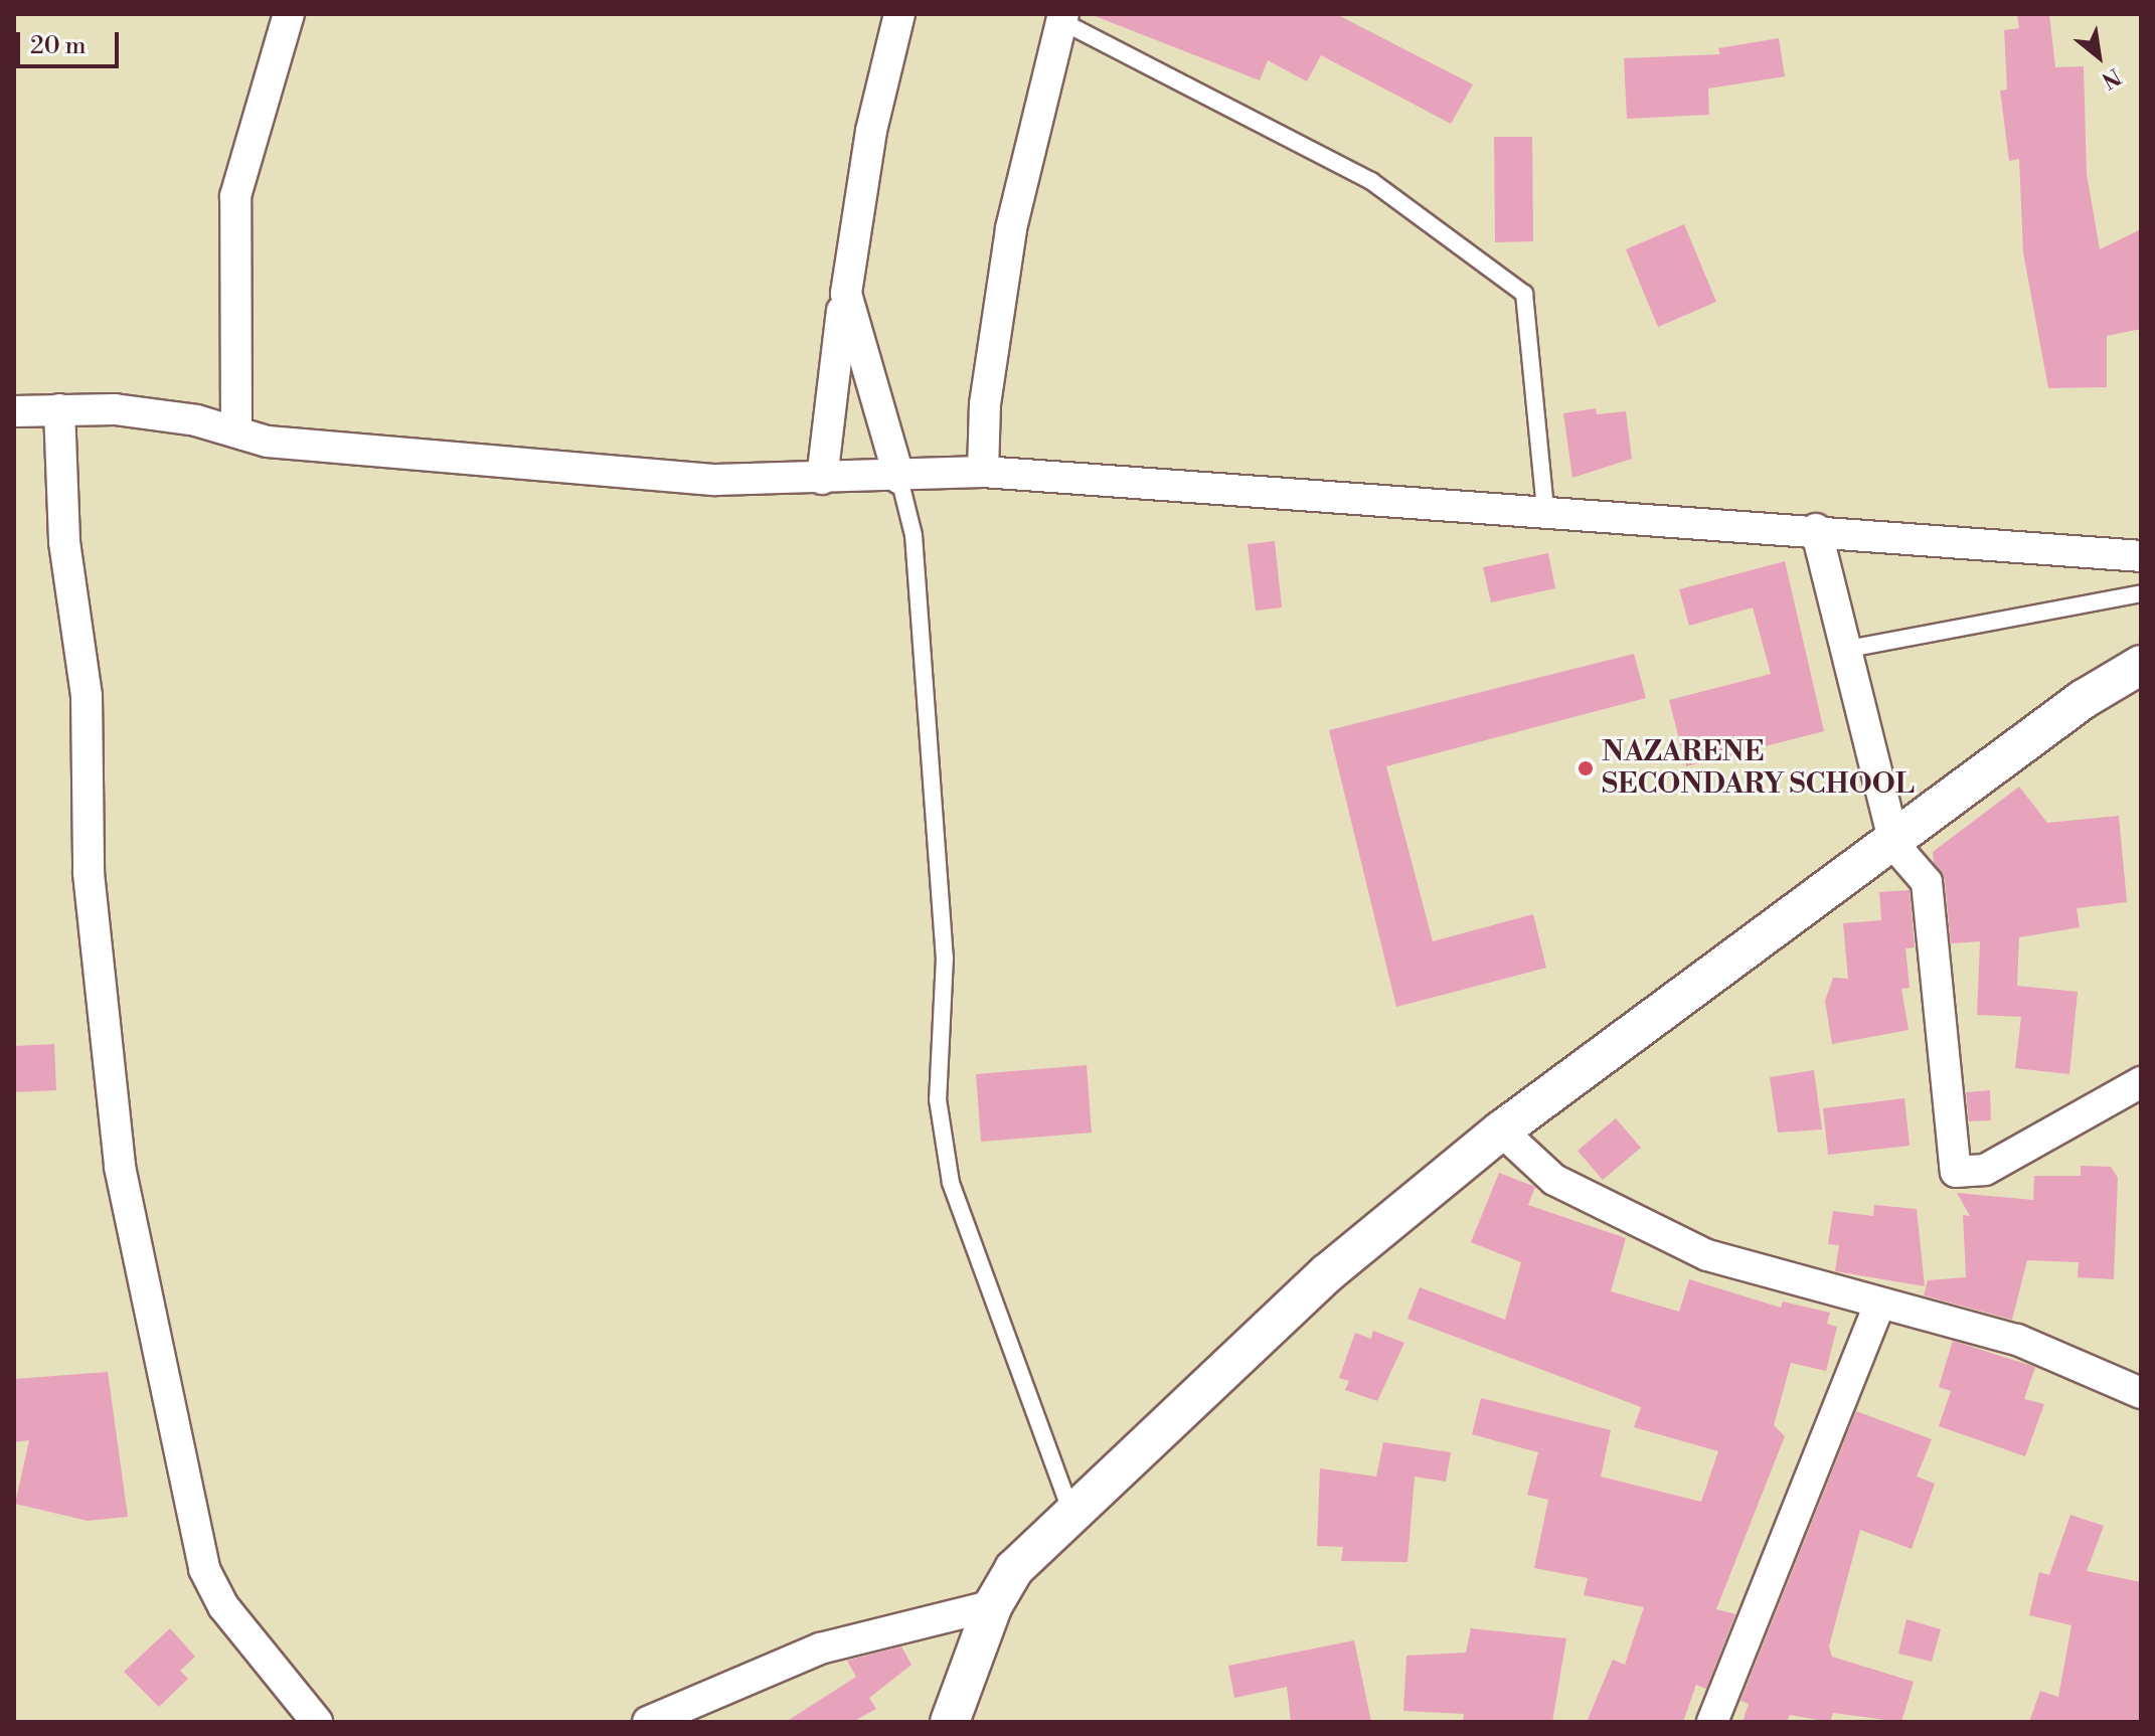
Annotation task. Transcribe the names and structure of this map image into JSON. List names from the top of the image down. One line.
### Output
{"places":["NAZARENE SECONDARY SCHOOL"],"scale_bar":"20 m","north":"bottom right"}
